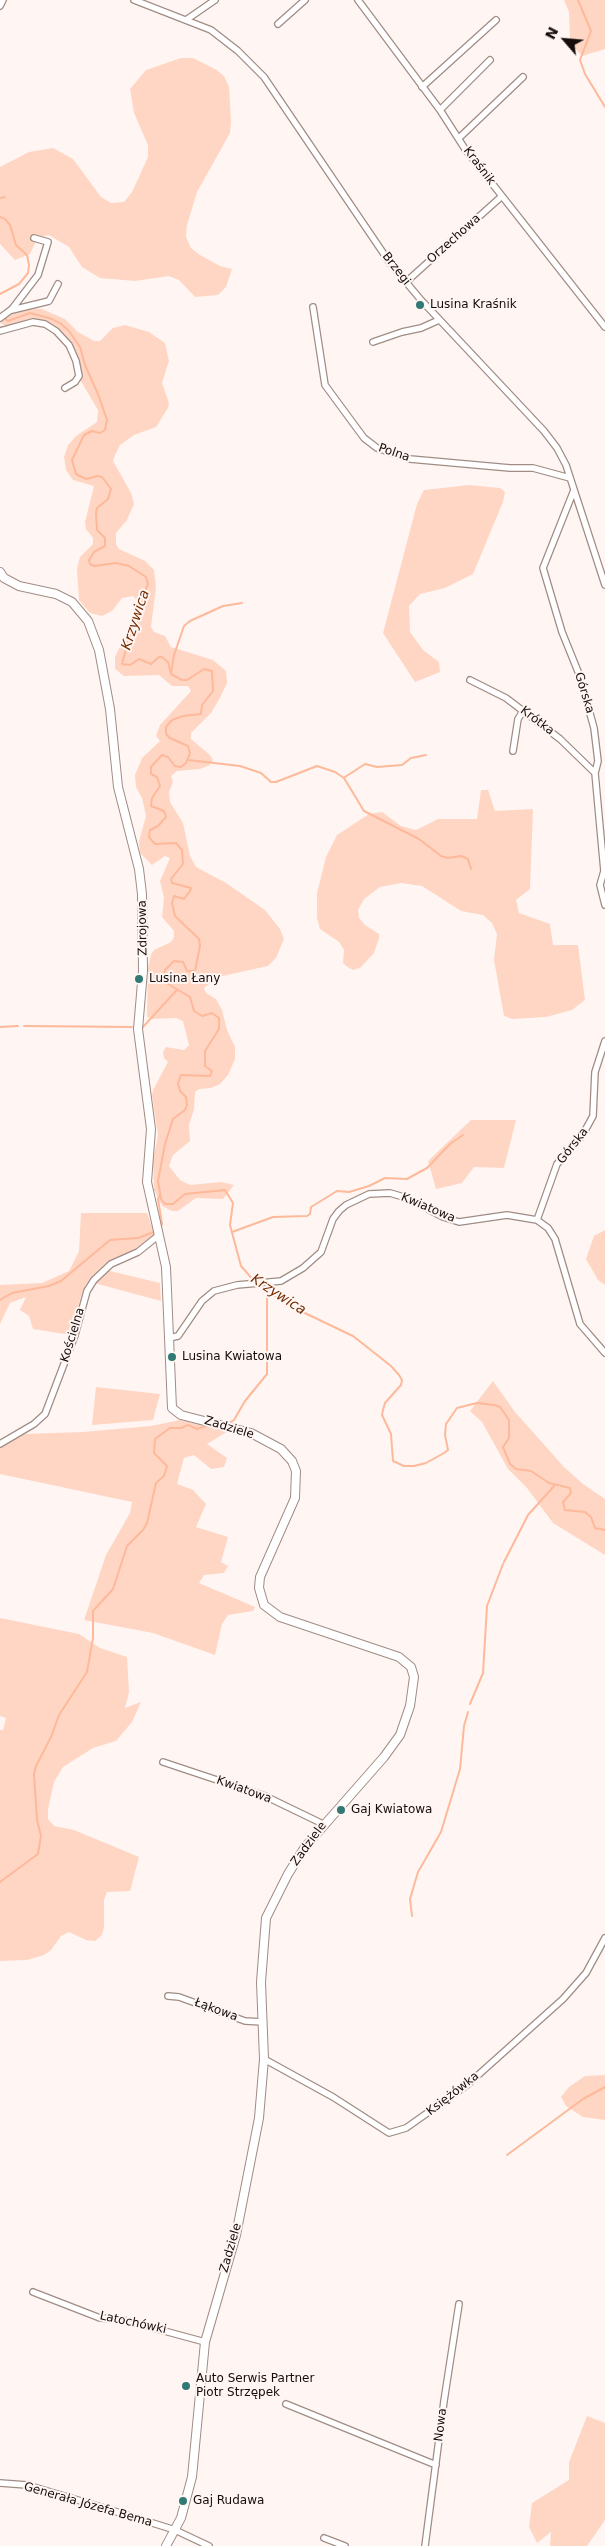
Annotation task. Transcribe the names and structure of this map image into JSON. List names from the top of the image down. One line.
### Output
{"streets":{"street":["Kraśnik","Orzechowa","Brzegi","Polna","Górska","Krótka","Zdrojowa","Kwiatowa","Kościelna","Zadziele","Łąkowa","Księżówka","Latochówki","Nowa","Generała Józefa Bema"]},"crossings":[["Kraśnik","Orzechowa"],["Orzechowa","Brzegi"],["Brzegi","Polna"],["Brzegi","Górska"],["Górska","Krótka"],["Górska","Kwiatowa"],["Zdrojowa","Kwiatowa"],["Zdrojowa","Kościelna"],["Zdrojowa","Zadziele"],["Kwiatowa","Zadziele"],["Zadziele","Łąkowa"],["Zadziele","Księżówka"],["Zadziele","Latochówki"],["Zadziele","Generała Józefa Bema"]],"water":["Krzywica"],"places":["Lusina Kraśnik","Lusina Łany","Lusina Kwiatowa","Gaj Kwiatowa","Auto Serwis Partner Piotr Strzępek","Gaj Rudawa"],"north":"top left"}
